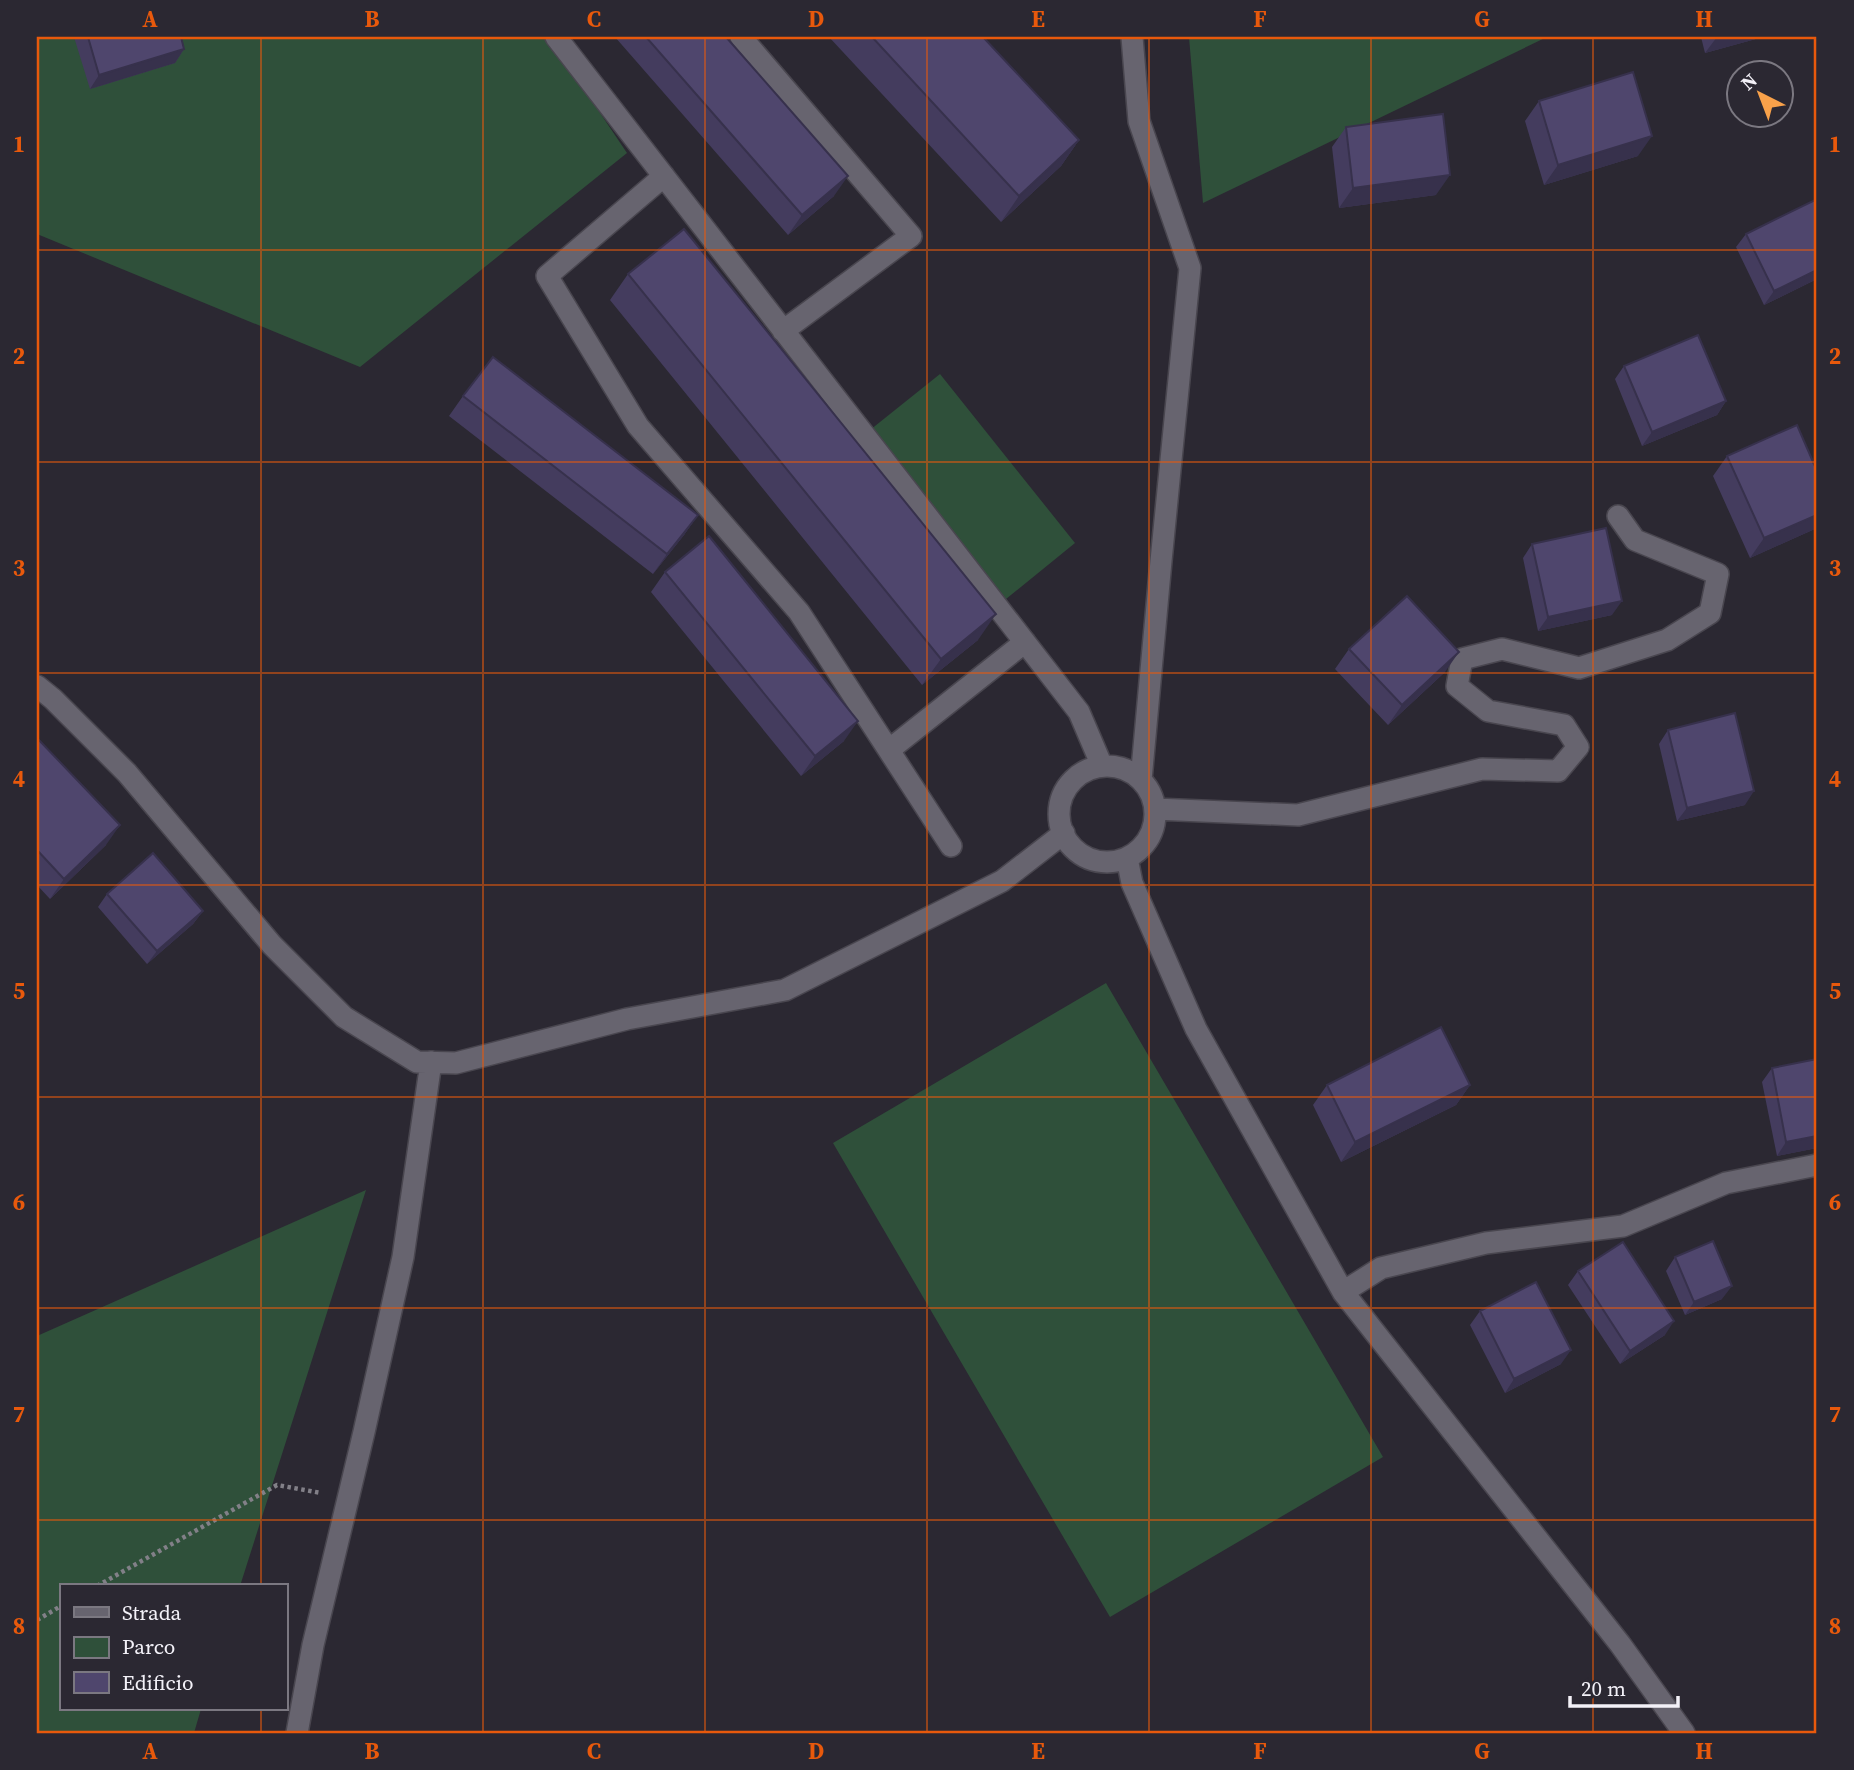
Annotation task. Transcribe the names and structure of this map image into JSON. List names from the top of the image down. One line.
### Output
{"legend":["Strada","Parco","Edificio"],"scale_bar":"20 m","north":"top left","grid":{"columns":["A","B","C","D","E","F","G","H"],"rows":["1","2","3","4","5","6","7","8"]}}
